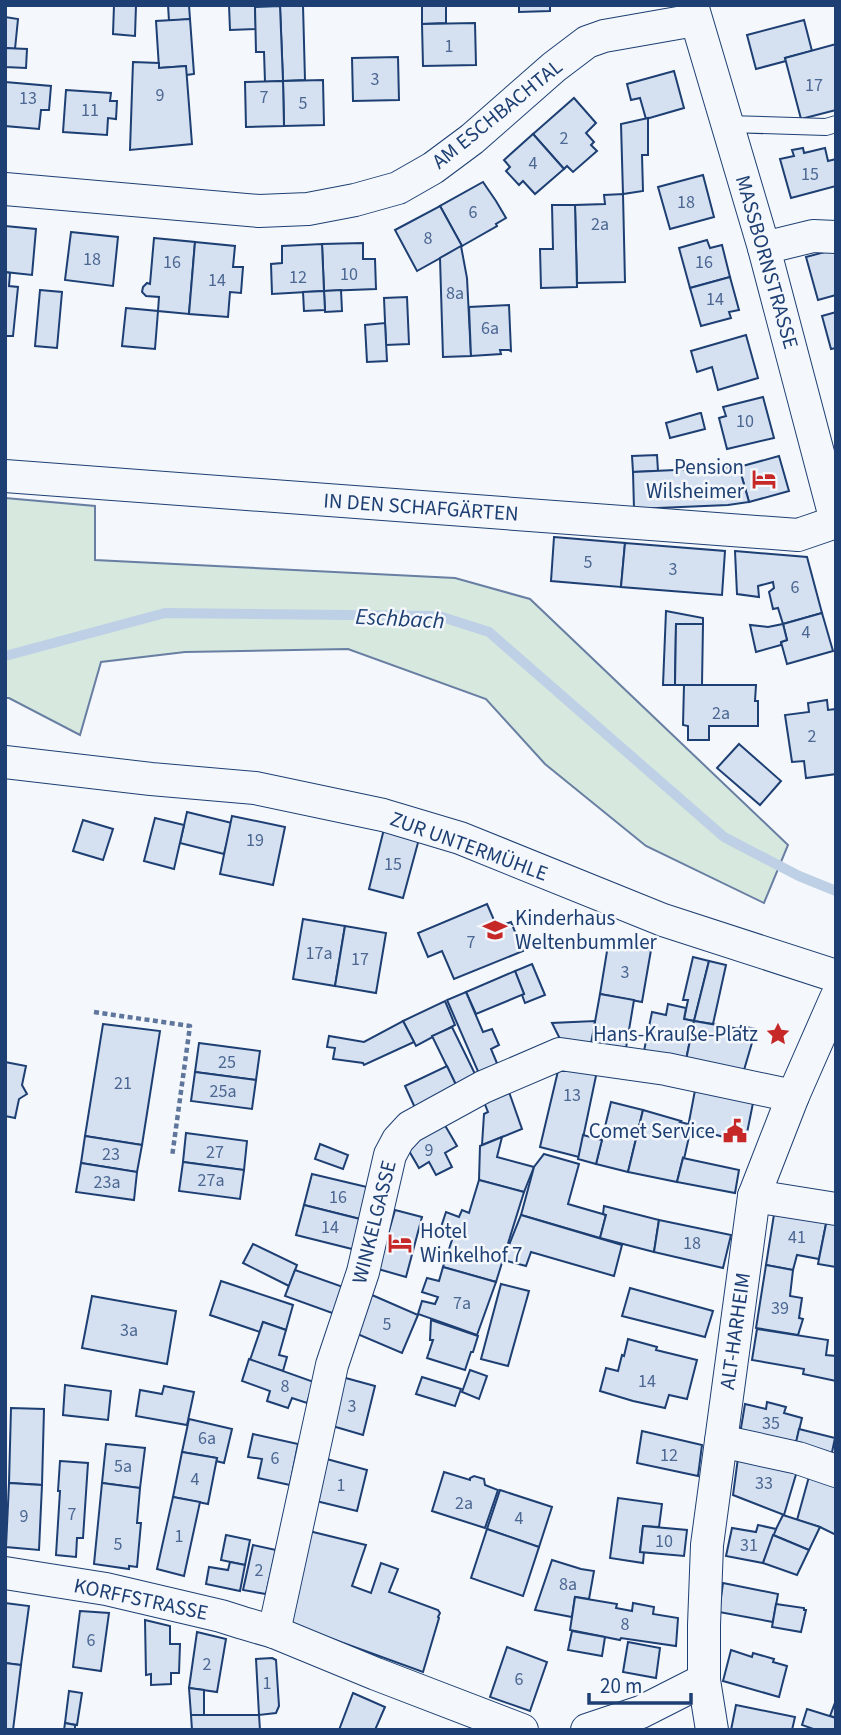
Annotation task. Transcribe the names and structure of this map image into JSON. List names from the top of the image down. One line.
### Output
{"streets":{"street":["AM ESCHBACHTAL","MASSBORNSTRASSE","IN DEN SCHAFGÄRTEN","ZUR UNTERMÜHLE","WINKELGASSE","ALT-HARHEIM","KORFFSTRASSE"]},"crossings":[["AM ESCHBACHTAL","MASSBORNSTRASSE"],["MASSBORNSTRASSE","IN DEN SCHAFGÄRTEN"],["WINKELGASSE","ALT-HARHEIM"],["WINKELGASSE","KORFFSTRASSE"]],"water":["Eschbach"],"places":{"hotel":["Pension Wilsheimer","Hotel Winkelhof 7"],"school or university":["Kinderhaus Weltenbummler"],"place":["Hans-Krauße-Platz"],"public building":["Comet Service"]},"house_numbers":["1","3","17","9","7","13","5","11","2","4","15","18","6","2a","8","18","16","16","10","12","14","8a","14","6a","10","5","3","6","4","2a","2","19","15","7","17a","17","3","25","21","25a","13","9","27","23","27a","23a","16","14","41","18","7a","39","5","3a","14","8","3","35","6a","12","6","5a","4","33","1","2a","7","9","4","1","10","5","31","2","8a","8","6","2","6","1"],"scale_bar":"20 m"}
